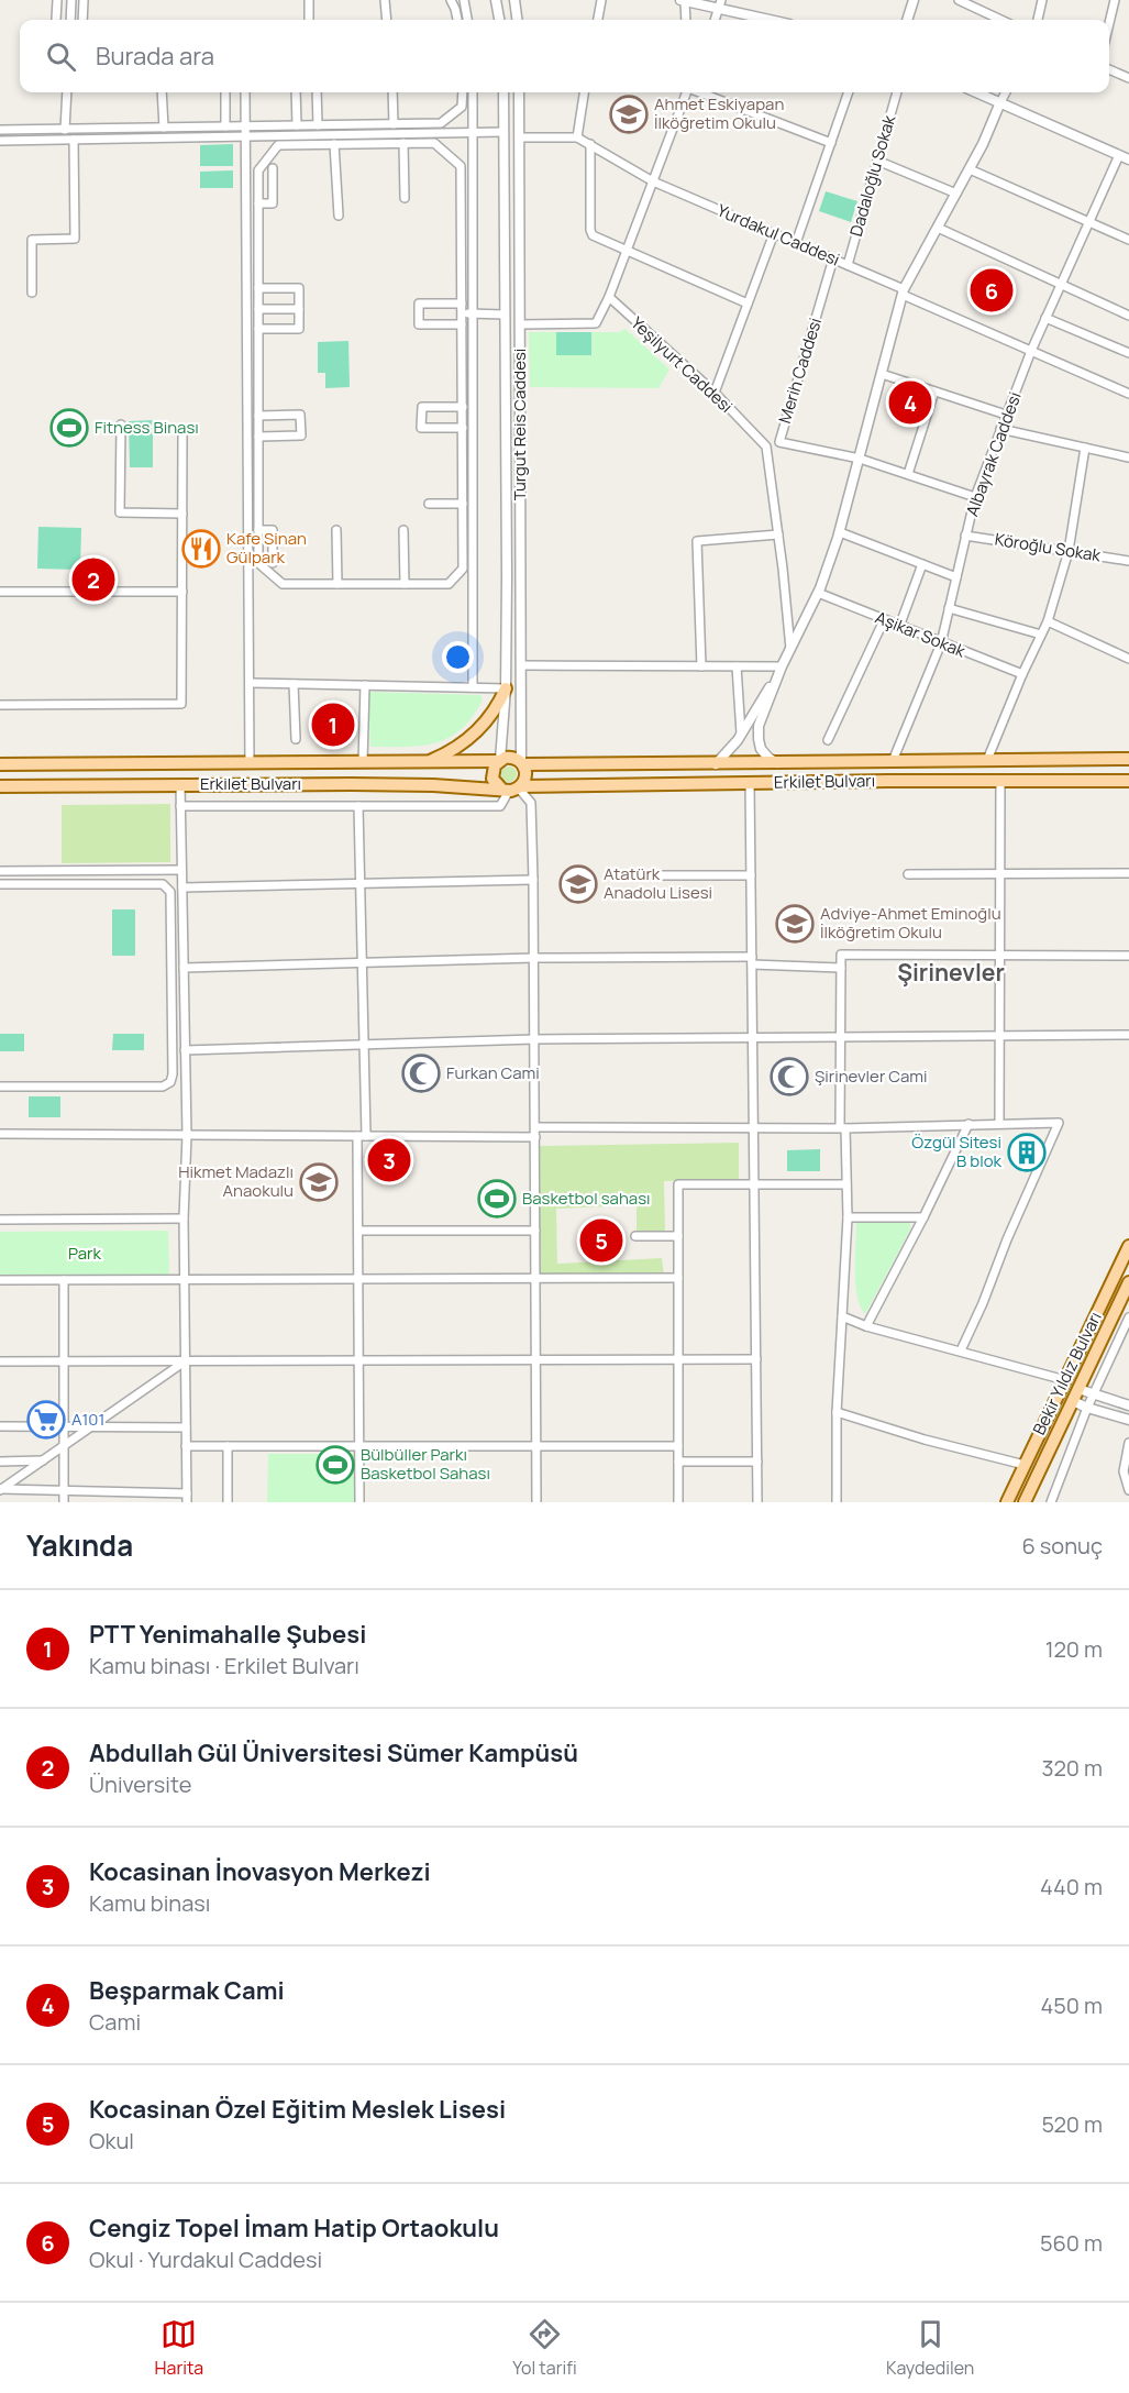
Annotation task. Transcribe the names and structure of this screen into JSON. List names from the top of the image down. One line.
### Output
{"streets":{"main road":["Erkilet Bulvarı","Bekir Yıldız Bulvarı"],"street":["Dadaloğlu Sokak","Yurdakul Caddesi","Yeşilyurt Caddesi","Merih Caddesi","Turgut Reis Caddesi","Albayrak Caddesi","Köroğlu Sokak","Aşikar Sokak"]},"crossings":[["Dadaloğlu Sokak","Yurdakul Caddesi"],["Yurdakul Caddesi","Merih Caddesi"],["Yurdakul Caddesi","Albayrak Caddesi"],["Merih Caddesi","Albayrak Caddesi"],["Turgut Reis Caddesi","Erkilet Bulvarı"],["Albayrak Caddesi","Köroğlu Sokak"],["Albayrak Caddesi","Aşikar Sokak"],["Albayrak Caddesi","Erkilet Bulvarı"]],"districts":["Şirinevler"],"parks":["Park"],"places":{"school or university":["Ahmet Eskiyapan İlköğretim Okulu","Atatürk Anadolu Lisesi","Adviye-Ahmet Eminoğlu İlköğretim Okulu","Hikmet Madazlı Anaokulu"],"sports":["Fitness Binası","Basketbol sahası","Bülbüller Parkı Basketbol Sahası"],"restaurant":["Kafe Sinan Gülpark"],"mosque":["Furkan Cami","Şirinevler Cami"],"building":["Özgül Sitesi B blok"],"supermarket":["A101"]},"page":{"search":"Burada ara","pins":["6","4","2","1","3","5"],"heading":["Yakında","6 sonuç"],"list":[{"mark":"1","name":"PTT Yenimahalle Şubesi","note":"Kamu binası · Erkilet Bulvarı","value":"120 m"},{"mark":"2","name":"Abdullah Gül Üniversitesi Sümer Kampüsü","note":"Üniversite","value":"320 m"},{"mark":"3","name":"Kocasinan İnovasyon Merkezi","note":"Kamu binası","value":"440 m"},{"mark":"4","name":"Beşparmak Cami","note":"Cami","value":"450 m"},{"mark":"5","name":"Kocasinan Özel Eğitim Meslek Lisesi","note":"Okul","value":"520 m"},{"mark":"6","name":"Cengiz Topel İmam Hatip Ortaokulu","note":"Okul · Yurdakul Caddesi","value":"560 m"}],"nav":["Harita","Yol tarifi","Kaydedilen"]}}
